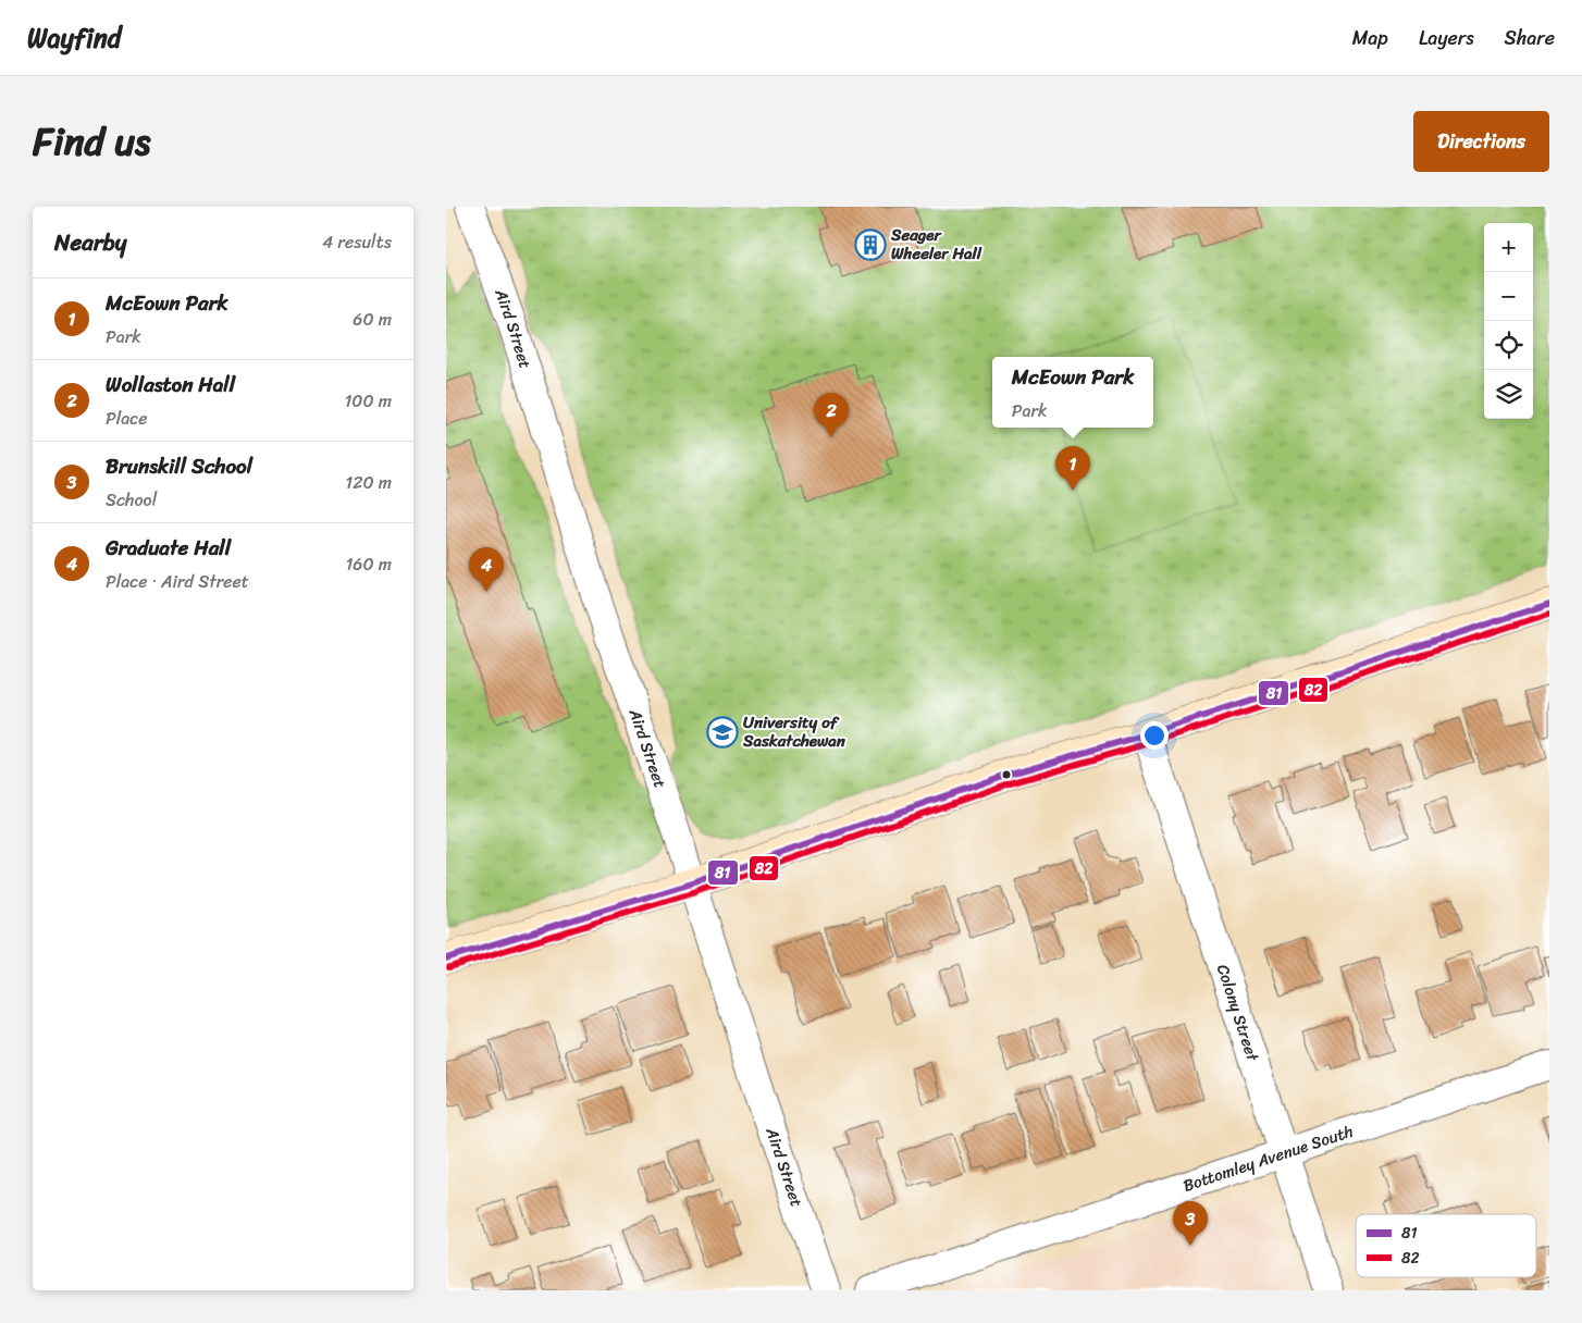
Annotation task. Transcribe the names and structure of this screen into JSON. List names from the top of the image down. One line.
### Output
{"streets":{"street":["Aird Street","Colony Street","Bottomley Avenue South"]},"crossings":[["Colony Street","Bottomley Avenue South"]],"places":{"building":["Seager Wheeler Hall"],"school or university":["University of Saskatchewan"]},"lines":["transit line 81","transit line 82"],"legend":["81","82"],"page":{"header":"Wayfind","nav":["Map","Layers","Share"],"title":"Find us","buttons":"Directions","heading":["Nearby","4 results"],"map_buttons":["+","−"],"list":[{"mark":"1","name":"McEown Park","note":"Park","value":"60 m"},{"mark":"2","name":"Wollaston Hall","note":"Place","value":"100 m"},{"mark":"3","name":"Brunskill School","note":"School","value":"120 m"},{"mark":"4","name":"Graduate Hall","note":"Place · Aird Street","value":"160 m"}],"popup":["McEown Park","Park"],"pins":["2","1","4","3"]}}
